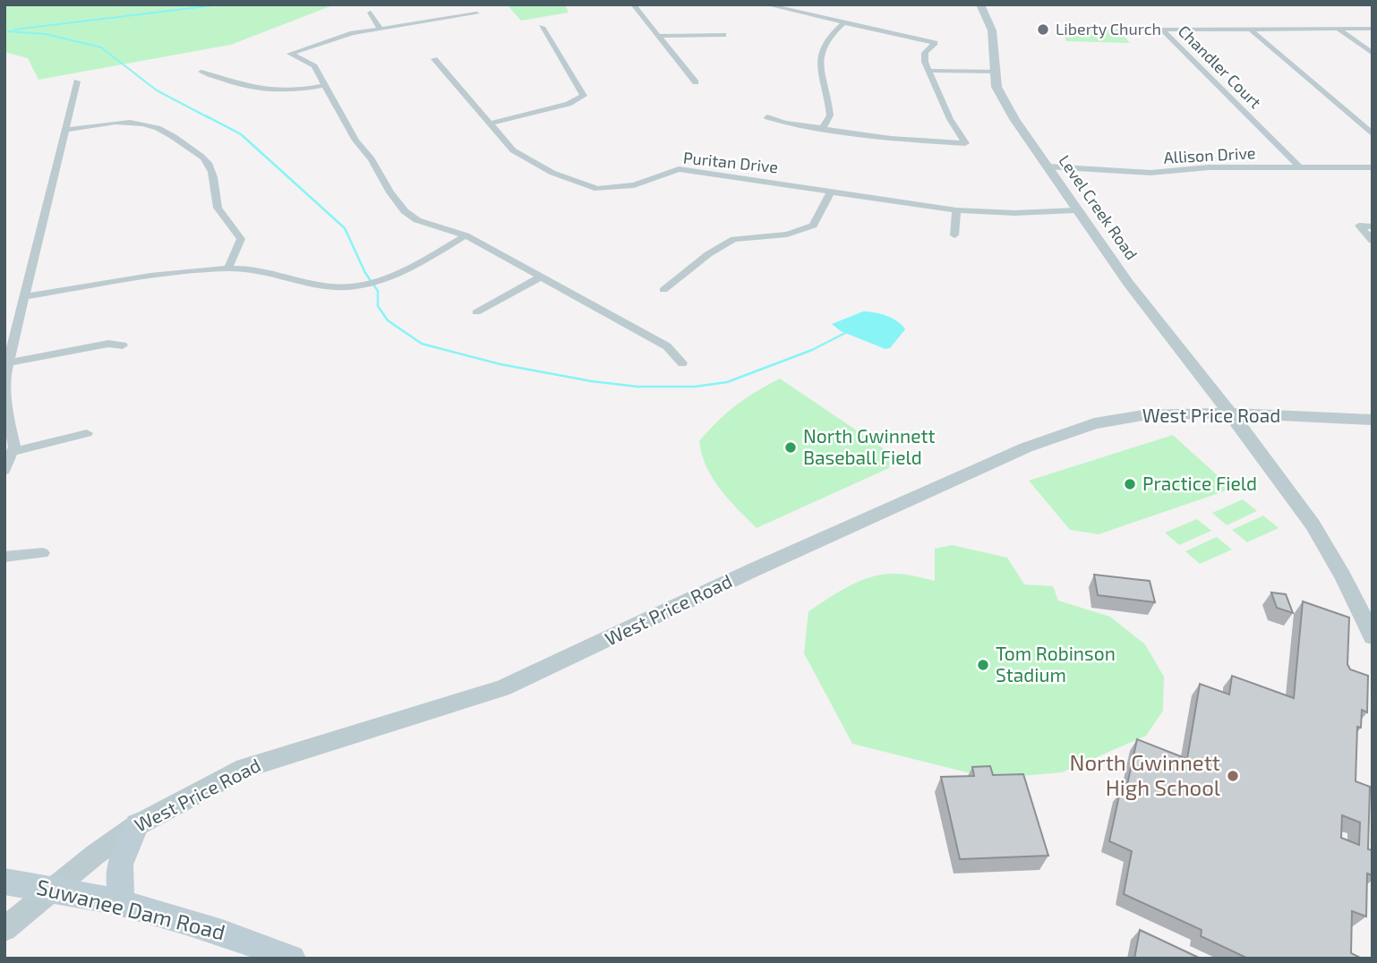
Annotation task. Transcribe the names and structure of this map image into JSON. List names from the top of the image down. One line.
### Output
{"streets":{"main road":["Suwanee Dam Road"],"street":["Chandler Court","Allison Drive","Puritan Drive","Level Creek Road","West Price Road"]},"crossings":[["Chandler Court","Allison Drive"],["Allison Drive","Level Creek Road"],["Puritan Drive","Level Creek Road"],["Level Creek Road","West Price Road"],["West Price Road","Suwanee Dam Road"]],"places":["Liberty Church","North Gwinnett Baseball Field","Practice Field","Tom Robinson Stadium","North Gwinnett High School"]}
